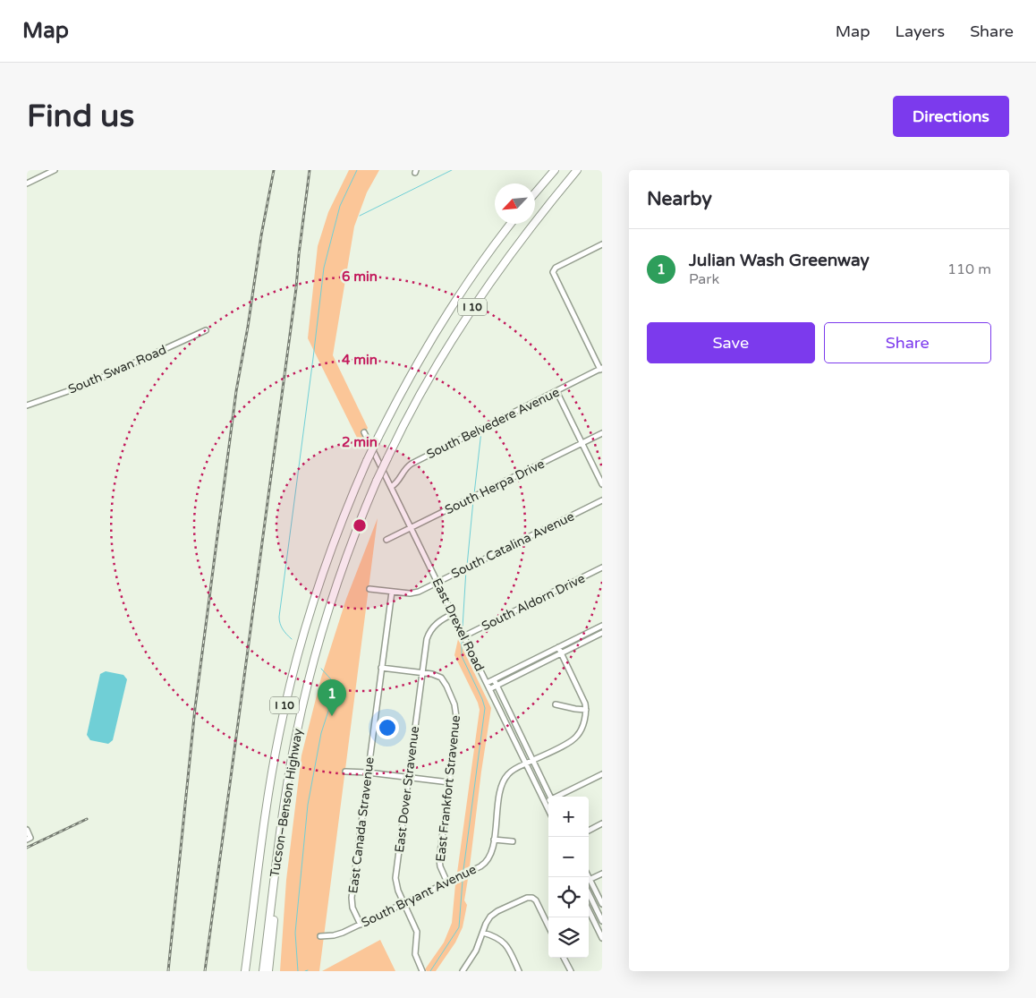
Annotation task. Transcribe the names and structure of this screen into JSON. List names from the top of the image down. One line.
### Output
{"streets":{"highway":["I 10","Tucson–Benson Highway"],"street":["South Swan Road","South Belvedere Avenue","South Herpa Drive","South Catalina Avenue","South Aldorn Drive","East Drexel Road","East Frankfort Stravenue","East Dover Stravenue","East Canada Stravenue","South Bryant Avenue"]},"crossings":[["South Belvedere Avenue","East Drexel Road"],["South Herpa Drive","East Drexel Road"],["South Catalina Avenue","East Drexel Road"],["South Catalina Avenue","East Canada Stravenue"],["South Aldorn Drive","East Drexel Road"],["East Drexel Road","East Dover Stravenue"],["East Drexel Road","South Bryant Avenue"],["East Frankfort Stravenue","East Dover Stravenue"],["East Frankfort Stravenue","East Canada Stravenue"],["East Frankfort Stravenue","South Bryant Avenue"],["East Dover Stravenue","South Bryant Avenue"],["East Canada Stravenue","South Bryant Avenue"]],"north":"bottom left","page":{"header":"Map","nav":["Map","Layers","Share"],"buttons":["Directions",["Save","Share"]],"title":"Find us","heading":"Nearby","list":[{"mark":"1","name":"Julian Wash Greenway","note":"Park","value":"110 m"}],"pins":"1","map_buttons":["+","−"]},"rings":["6 min","4 min","2 min"]}
